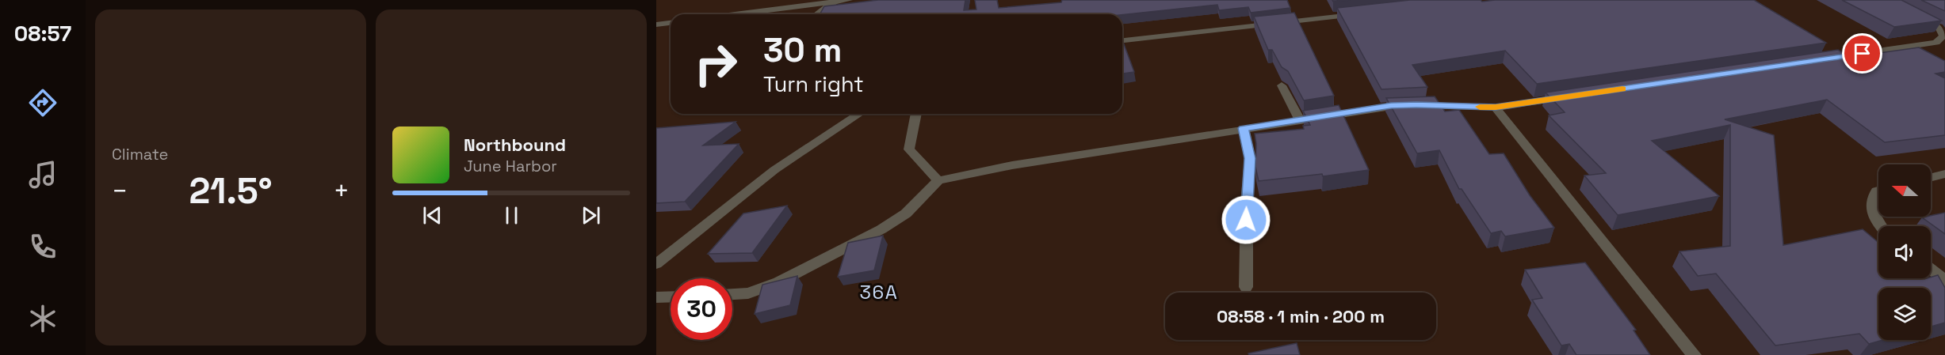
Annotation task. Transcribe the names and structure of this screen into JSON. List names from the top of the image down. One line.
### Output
{"districts":["36A"],"north":"left","page":{"tabs":"08:57","tile":"Climate","turn":["30 m","Turn right"],"song":["Northbound","June Harbor"],"heat":["−","21.5°","+"],"limit":"30","trip":"08:58 · 1 min · 200 m"}}
